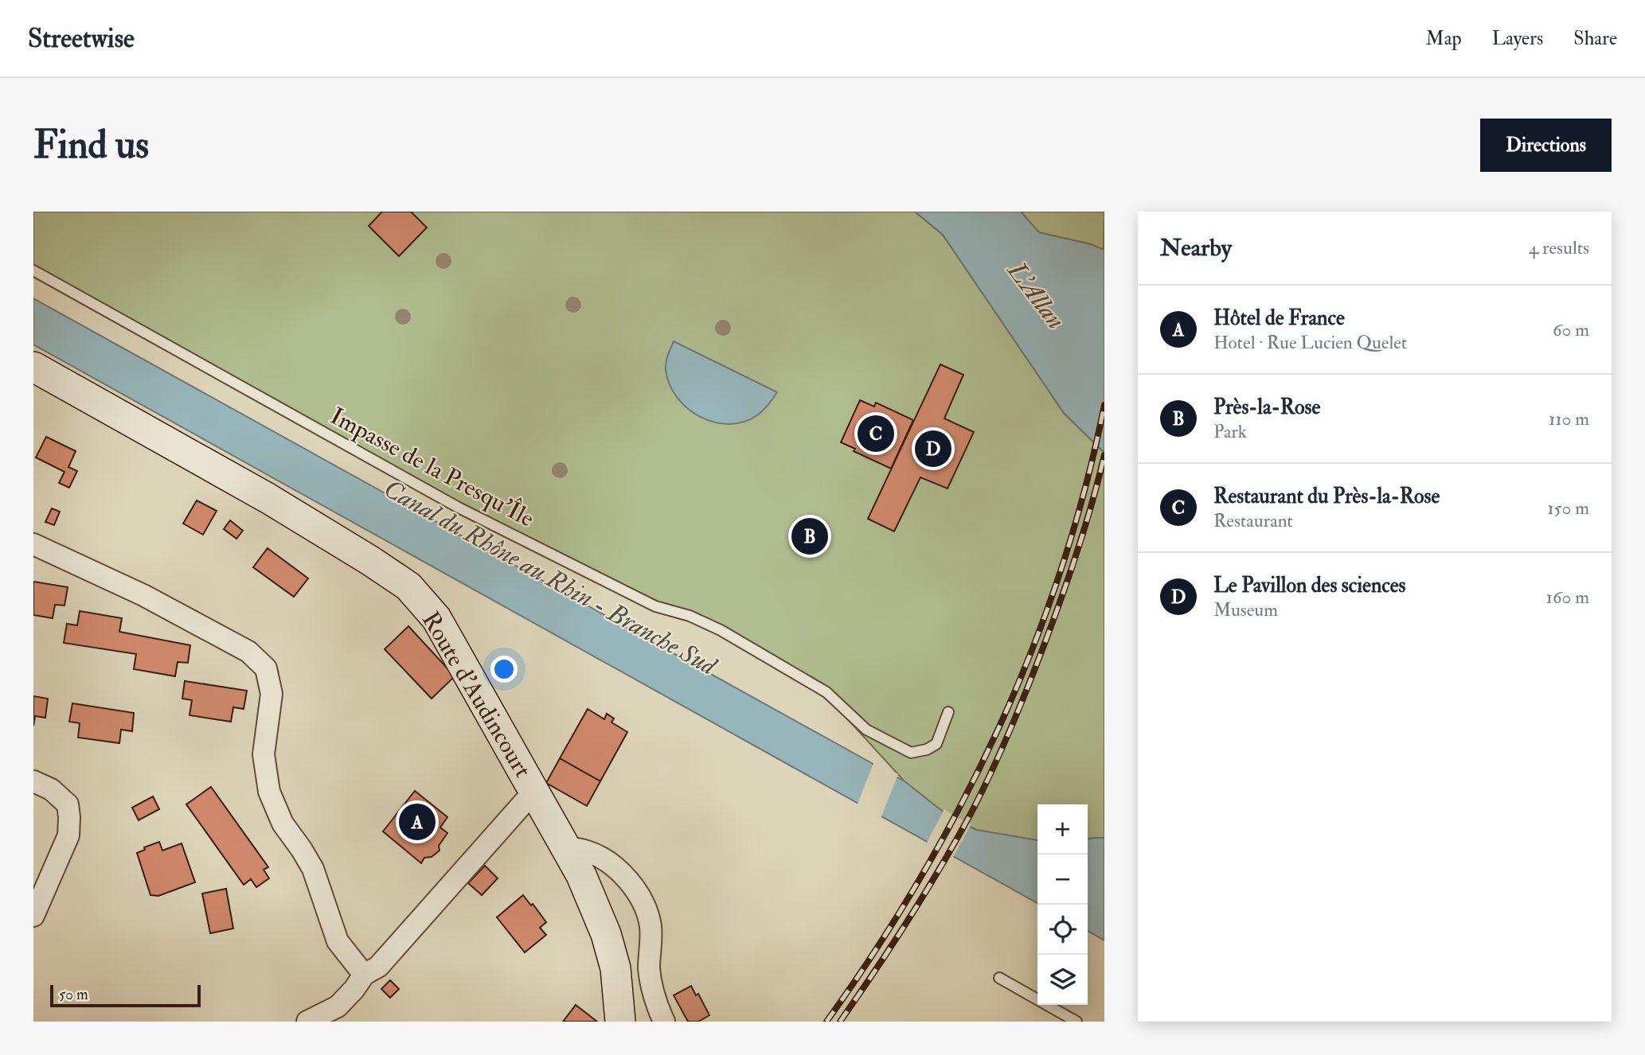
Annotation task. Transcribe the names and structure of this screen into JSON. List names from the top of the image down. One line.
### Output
{"streets":{"main road":["Route d'Audincourt"],"lane":["Impasse de la Presqu'Île"]},"water":["L'Allan","Canal du Rhône au Rhin - Branche Sud"],"scale_bar":"50 m","page":{"header":"Streetwise","nav":["Map","Layers","Share"],"buttons":"Directions","title":"Find us","heading":["Nearby","4 results"],"list":[{"mark":"A","name":"Hôtel de France","note":"Hotel · Rue Lucien Quelet","value":"60 m"},{"mark":"B","name":"Près-la-Rose","note":"Park","value":"110 m"},{"mark":"C","name":"Restaurant du Près-la-Rose","note":"Restaurant","value":"150 m"},{"mark":"D","name":"Le Pavillon des sciences","note":"Museum","value":"160 m"}],"pins":["C","D","B","A"],"map_buttons":["+","−"],"scale":"50 m"}}
